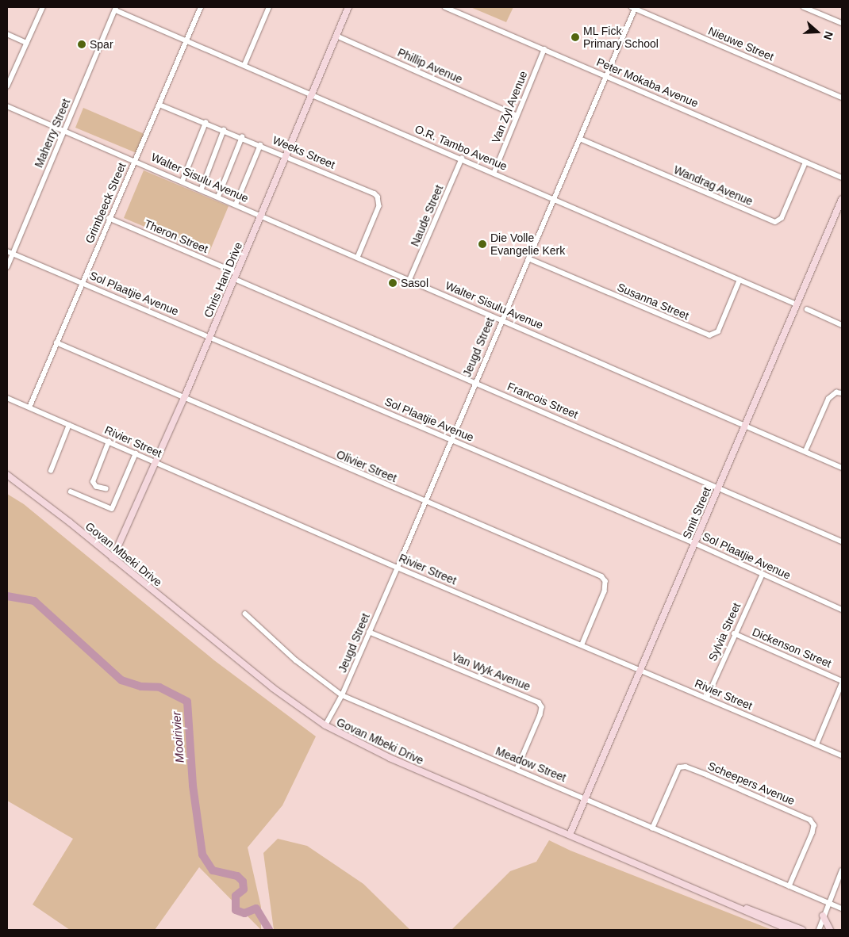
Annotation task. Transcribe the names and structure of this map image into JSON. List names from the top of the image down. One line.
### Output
{"streets":{"street":["Nieuwe Street","Phillip Avenue","Peter Mokaba Avenue","Van Zyl Avenue","Maherry Street","O.R. Tambo Avenue","Weeks Street","Walter Sisulu Avenue","Wandrag Avenue","Grimbeeck Street","Naude Street","Theron Street","Chris Hani Drive","Sol Plaatjie Avenue","Susanna Street","Jeugd Street","Francois Street","Rivier Street","Olivier Street","Smit Street","Govan Mbeki Drive","Sylvia Street","Dickenson Street","Van Wyk Avenue","Meadow Street","Scheepers Avenue"]},"crossings":[["Nieuwe Street","Jeugd Street"],["Phillip Avenue","Van Zyl Avenue"],["Phillip Avenue","Chris Hani Drive"],["Peter Mokaba Avenue","Van Zyl Avenue"],["Peter Mokaba Avenue","Wandrag Avenue"],["Peter Mokaba Avenue","Jeugd Street"],["Van Zyl Avenue","O.R. Tambo Avenue"],["Maherry Street","O.R. Tambo Avenue"],["Maherry Street","Walter Sisulu Avenue"],["Maherry Street","Sol Plaatjie Avenue"],["O.R. Tambo Avenue","Grimbeeck Street"],["O.R. Tambo Avenue","Naude Street"],["O.R. Tambo Avenue","Chris Hani Drive"],["O.R. Tambo Avenue","Susanna Street"],["O.R. Tambo Avenue","Jeugd Street"],["O.R. Tambo Avenue","Smit Street"],["Weeks Street","Walter Sisulu Avenue"],["Weeks Street","Grimbeeck Street"],["Weeks Street","Chris Hani Drive"],["Walter Sisulu Avenue","Grimbeeck Street"],["Walter Sisulu Avenue","Naude Street"],["Walter Sisulu Avenue","Chris Hani Drive"],["Walter Sisulu Avenue","Jeugd Street"],["Walter Sisulu Avenue","Smit Street"],["Wandrag Avenue","Jeugd Street"],["Grimbeeck Street","Theron Street"],["Grimbeeck Street","Sol Plaatjie Avenue"],["Grimbeeck Street","Rivier Street"],["Grimbeeck Street","Olivier Street"],["Theron Street","Chris Hani Drive"],["Theron Street","Francois Street"],["Chris Hani Drive","Sol Plaatjie Avenue"],["Chris Hani Drive","Francois Street"],["Chris Hani Drive","Rivier Street"],["Chris Hani Drive","Olivier Street"],["Chris Hani Drive","Govan Mbeki Drive"],["Sol Plaatjie Avenue","Jeugd Street"],["Sol Plaatjie Avenue","Smit Street"],["Sol Plaatjie Avenue","Sylvia Street"],["Susanna Street","Jeugd Street"],["Jeugd Street","Francois Street"],["Jeugd Street","Rivier Street"],["Jeugd Street","Olivier Street"],["Jeugd Street","Govan Mbeki Drive"],["Jeugd Street","Van Wyk Avenue"],["Jeugd Street","Meadow Street"],["Francois Street","Smit Street"],["Rivier Street","Olivier Street"],["Rivier Street","Smit Street"],["Rivier Street","Sylvia Street"],["Smit Street","Govan Mbeki Drive"],["Smit Street","Meadow Street"],["Sylvia Street","Dickenson Street"],["Van Wyk Avenue","Meadow Street"],["Meadow Street","Scheepers Avenue"]],"water":["Mooirivier"],"places":["ML Fick Primary School","Spar","Die Volle Evangelie Kerk","Sasol"],"north":"right"}
